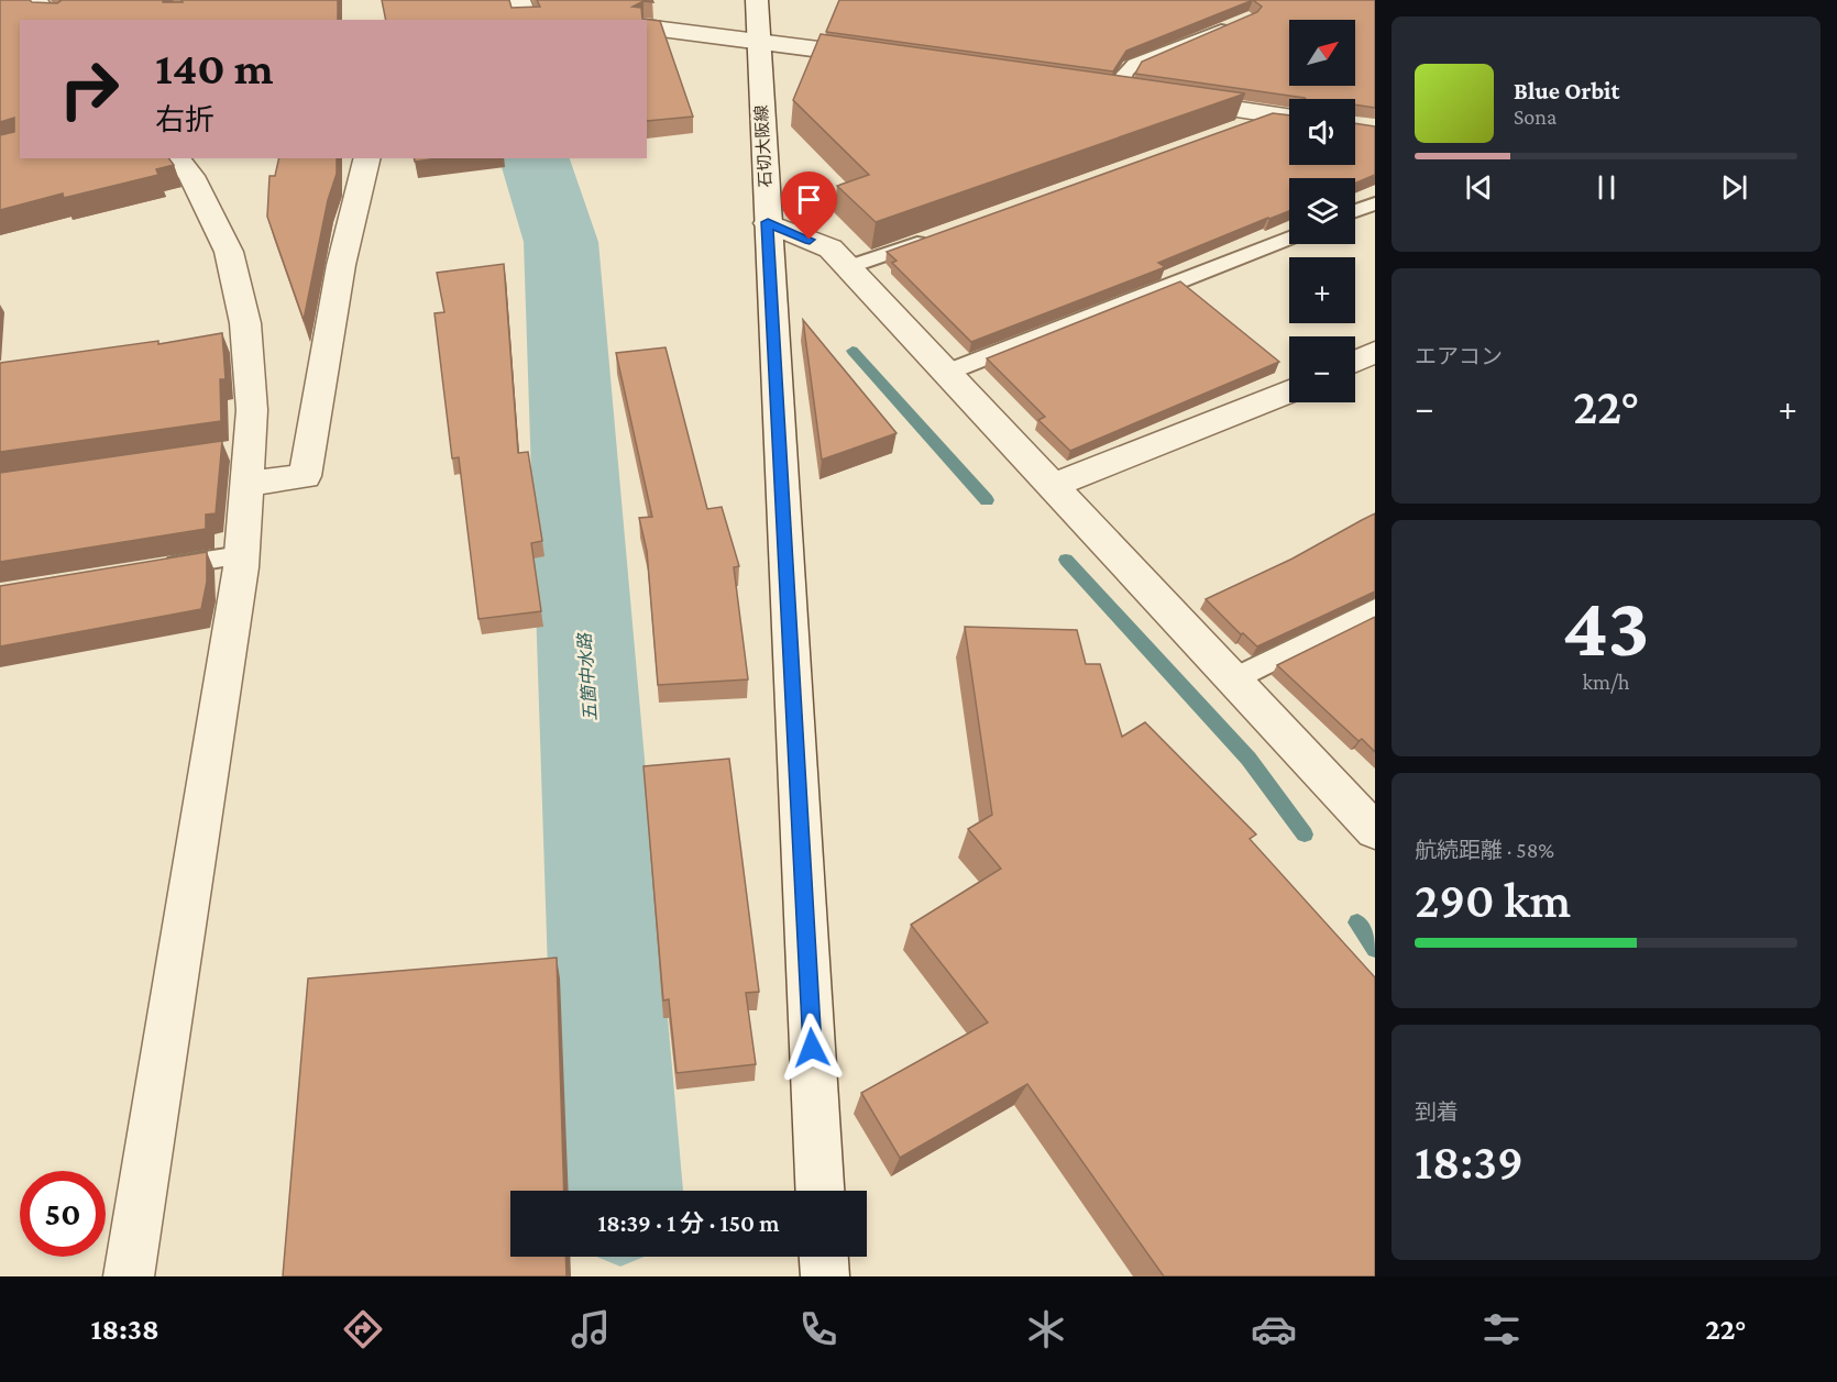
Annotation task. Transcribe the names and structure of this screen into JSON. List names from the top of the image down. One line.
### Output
{"streets":{"street":["石切大阪線"]},"water":["五箇中水路"],"north":"top right","page":{"map_buttons":["+","−"],"turn":["140 m","右折"],"song":["Blue Orbit","Sona"],"tile":["エアコン",["43","km/h"],["航続距離 · 58%","290 km"],["到着","18:39"]],"heat":["−","22°","+"],"limit":"50","trip":"18:39 · 1 分 · 150 m","tabs":["18:38","22°"]}}
